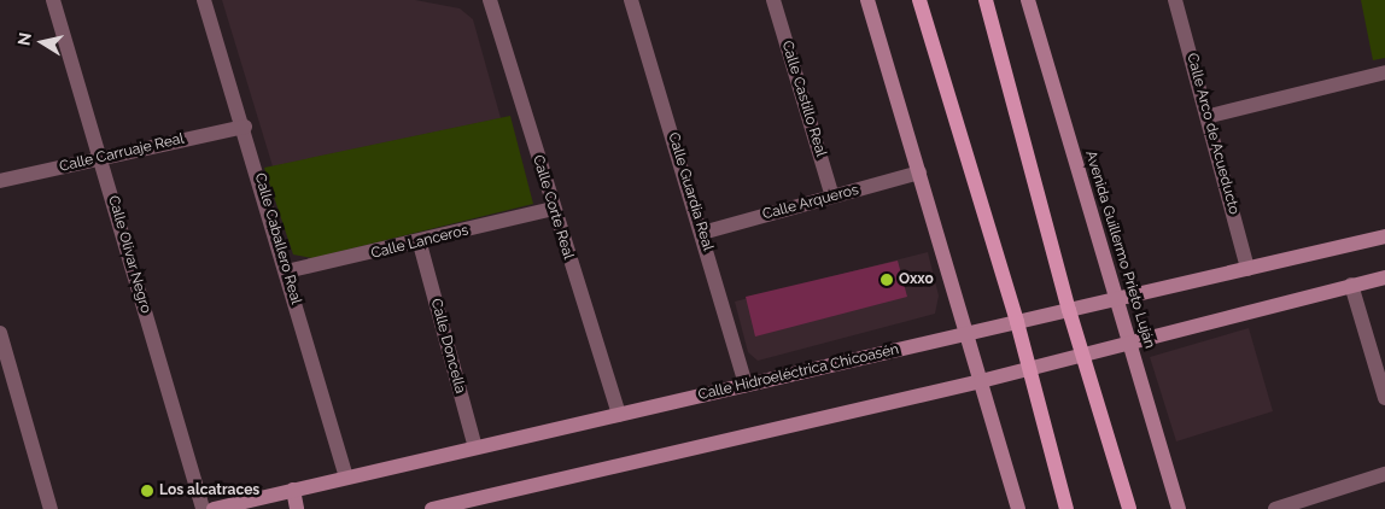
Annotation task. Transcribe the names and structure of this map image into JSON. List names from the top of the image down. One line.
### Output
{"streets":{"main road":["Avenida Guillermo Prieto Luján","Calle Hidroeléctrica Chicoasén"],"street":["Calle Castillo Real","Calle Arco de Acueducto","Calle Carruaje Real","Calle Guardia Real","Calle Arqueros","Calle Corte Real","Calle Caballero Real","Calle Lanceros","Calle Olivar Negro","Calle Doncella"]},"crossings":[["Calle Castillo Real","Calle Arqueros"],["Calle Arco de Acueducto","Calle Hidroeléctrica Chicoasén"],["Calle Carruaje Real","Calle Caballero Real"],["Calle Carruaje Real","Calle Olivar Negro"],["Calle Guardia Real","Calle Arqueros"],["Calle Guardia Real","Calle Hidroeléctrica Chicoasén"],["Calle Corte Real","Calle Lanceros"],["Calle Corte Real","Calle Hidroeléctrica Chicoasén"],["Calle Caballero Real","Calle Lanceros"],["Calle Caballero Real","Calle Hidroeléctrica Chicoasén"],["Calle Lanceros","Calle Doncella"],["Avenida Guillermo Prieto Luján","Calle Hidroeléctrica Chicoasén"],["Calle Doncella","Calle Hidroeléctrica Chicoasén"]],"places":["Oxxo","Los alcatraces"],"north":"left"}
